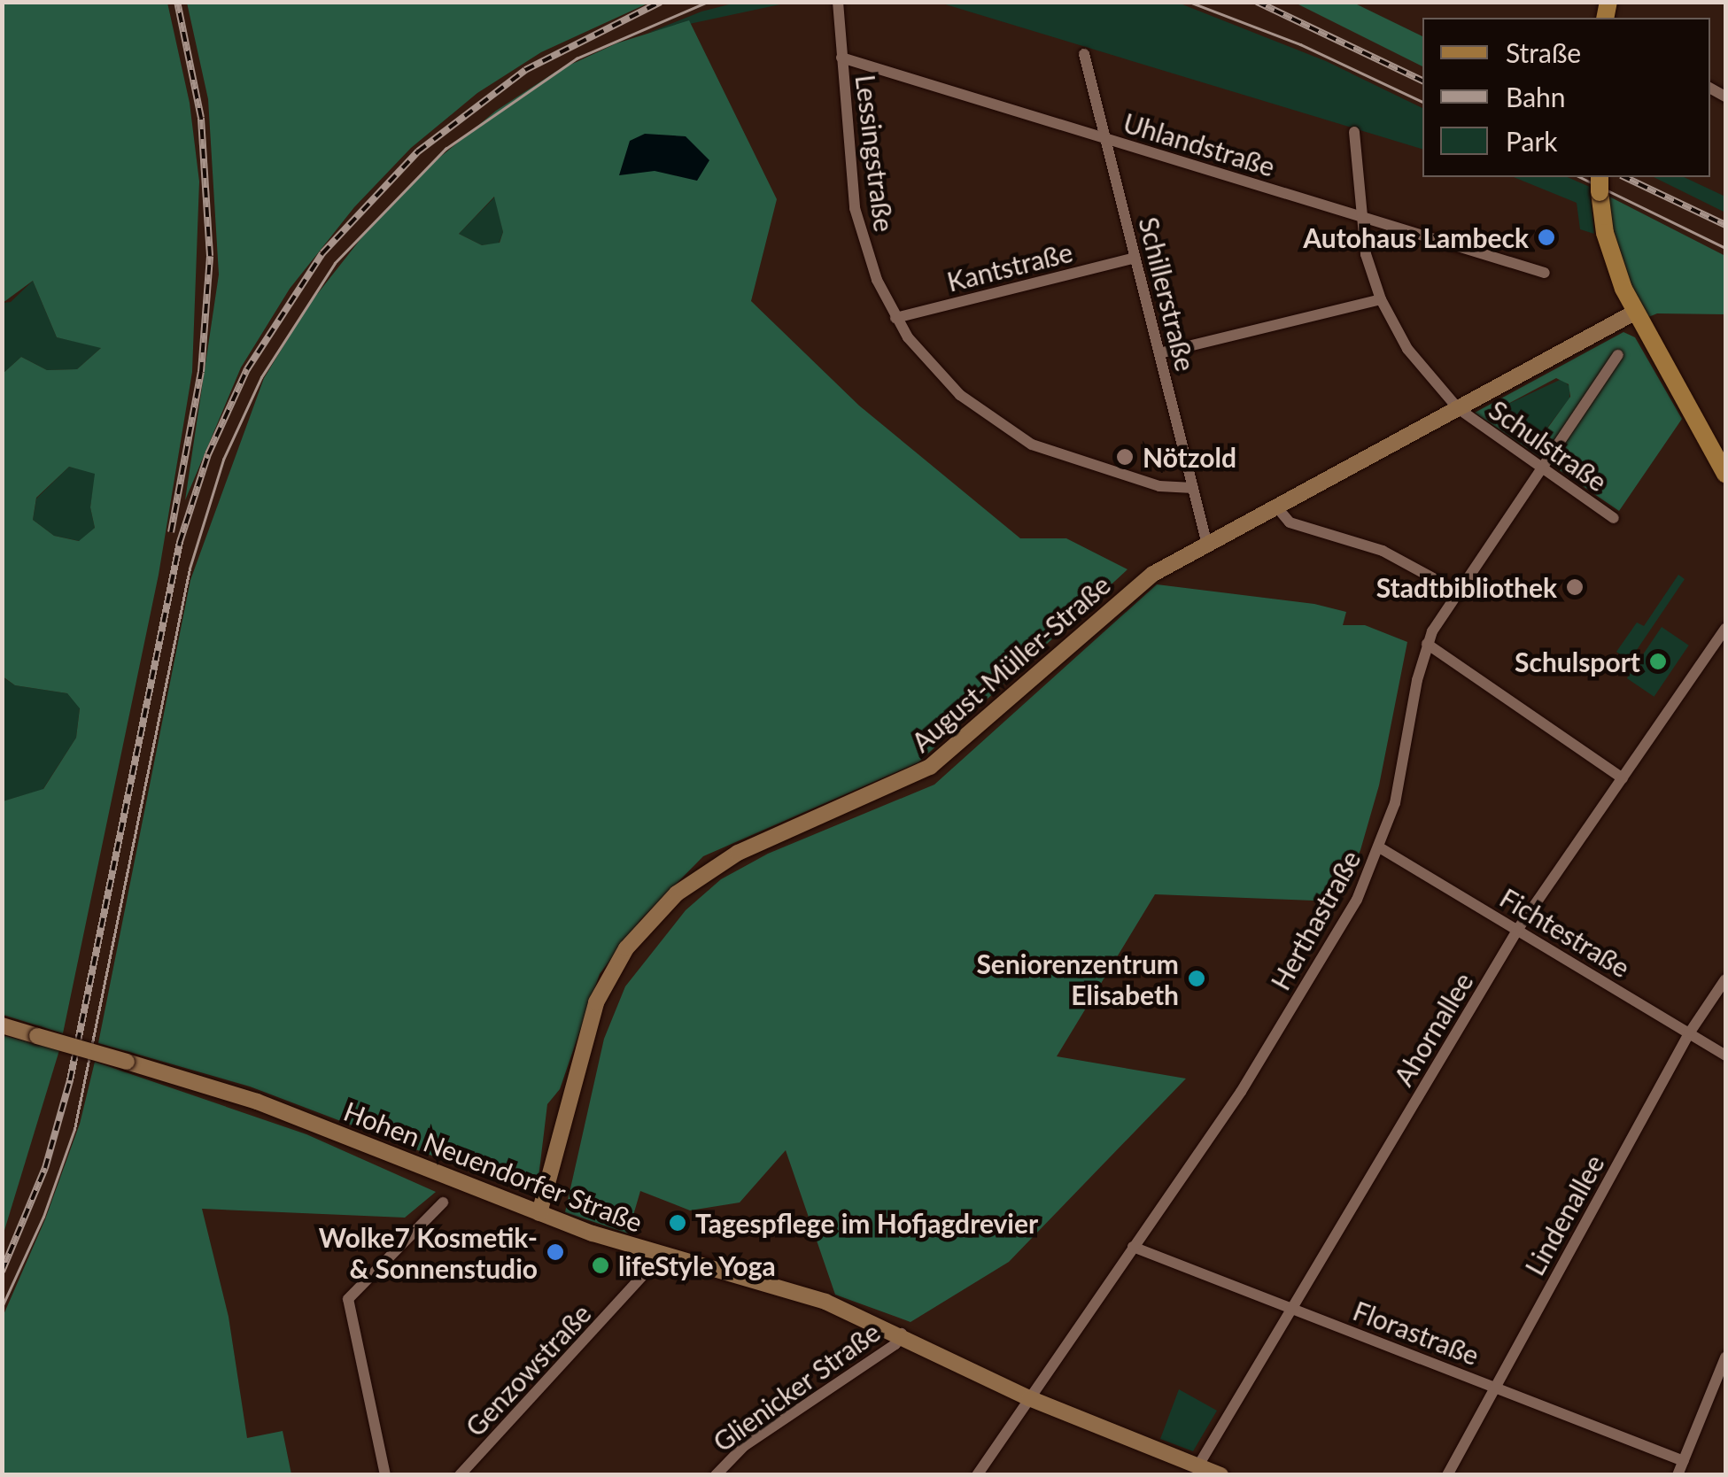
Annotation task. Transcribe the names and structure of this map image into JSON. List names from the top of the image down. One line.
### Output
{"streets":{"main road":["August-Müller-Straße","Hohen Neuendorfer Straße"],"street":["Uhlandstraße","Lessingstraße","Kantstraße","Schillerstraße","Schulstraße","Herthastraße","Fichtestraße","Ahornallee","Lindenallee","Florastraße","Genzowstraße","Glienicker Straße"]},"crossings":[["Uhlandstraße","Lessingstraße"],["Uhlandstraße","Schillerstraße"],["Uhlandstraße","Schulstraße"],["Lessingstraße","Kantstraße"],["Lessingstraße","Schillerstraße"],["Kantstraße","Schillerstraße"],["Schillerstraße","August-Müller-Straße"],["Schulstraße","August-Müller-Straße"],["Schulstraße","Herthastraße"],["August-Müller-Straße","Hohen Neuendorfer Straße"],["Herthastraße","Fichtestraße"],["Herthastraße","Hohen Neuendorfer Straße"],["Herthastraße","Florastraße"],["Fichtestraße","Ahornallee"],["Fichtestraße","Lindenallee"],["Ahornallee","Hohen Neuendorfer Straße"],["Ahornallee","Florastraße"],["Hohen Neuendorfer Straße","Genzowstraße"],["Hohen Neuendorfer Straße","Glienicker Straße"],["Lindenallee","Florastraße"]],"places":["Autohaus Lambeck","Nötzold","Stadtbibliothek","Schulsport","Seniorenzentrum Elisabeth","Tagespflege im Hofjagdrevier","Wolke7 Kosmetik- & Sonnenstudio","lifeStyle Yoga"],"legend":["Straße","Bahn","Park"]}
